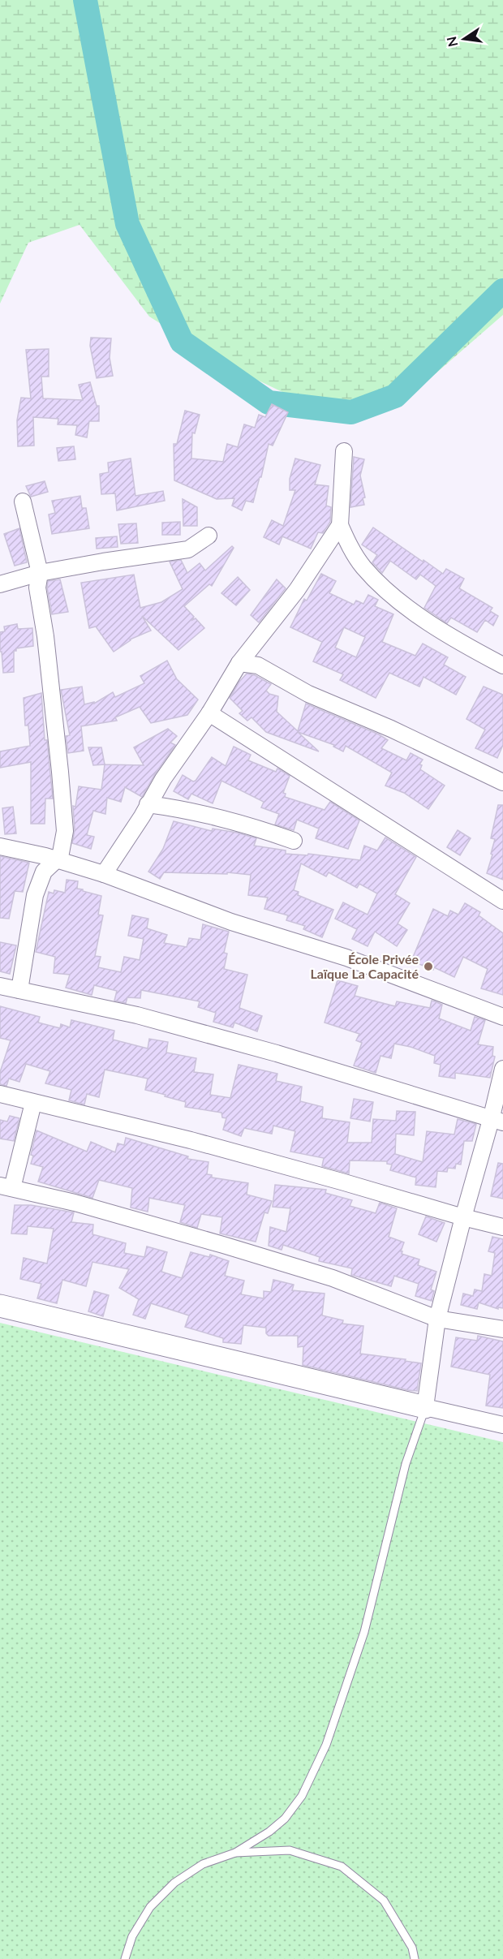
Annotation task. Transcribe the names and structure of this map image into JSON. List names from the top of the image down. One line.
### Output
{"places":["École Privée Laïque La Capacité"],"north":"left"}
